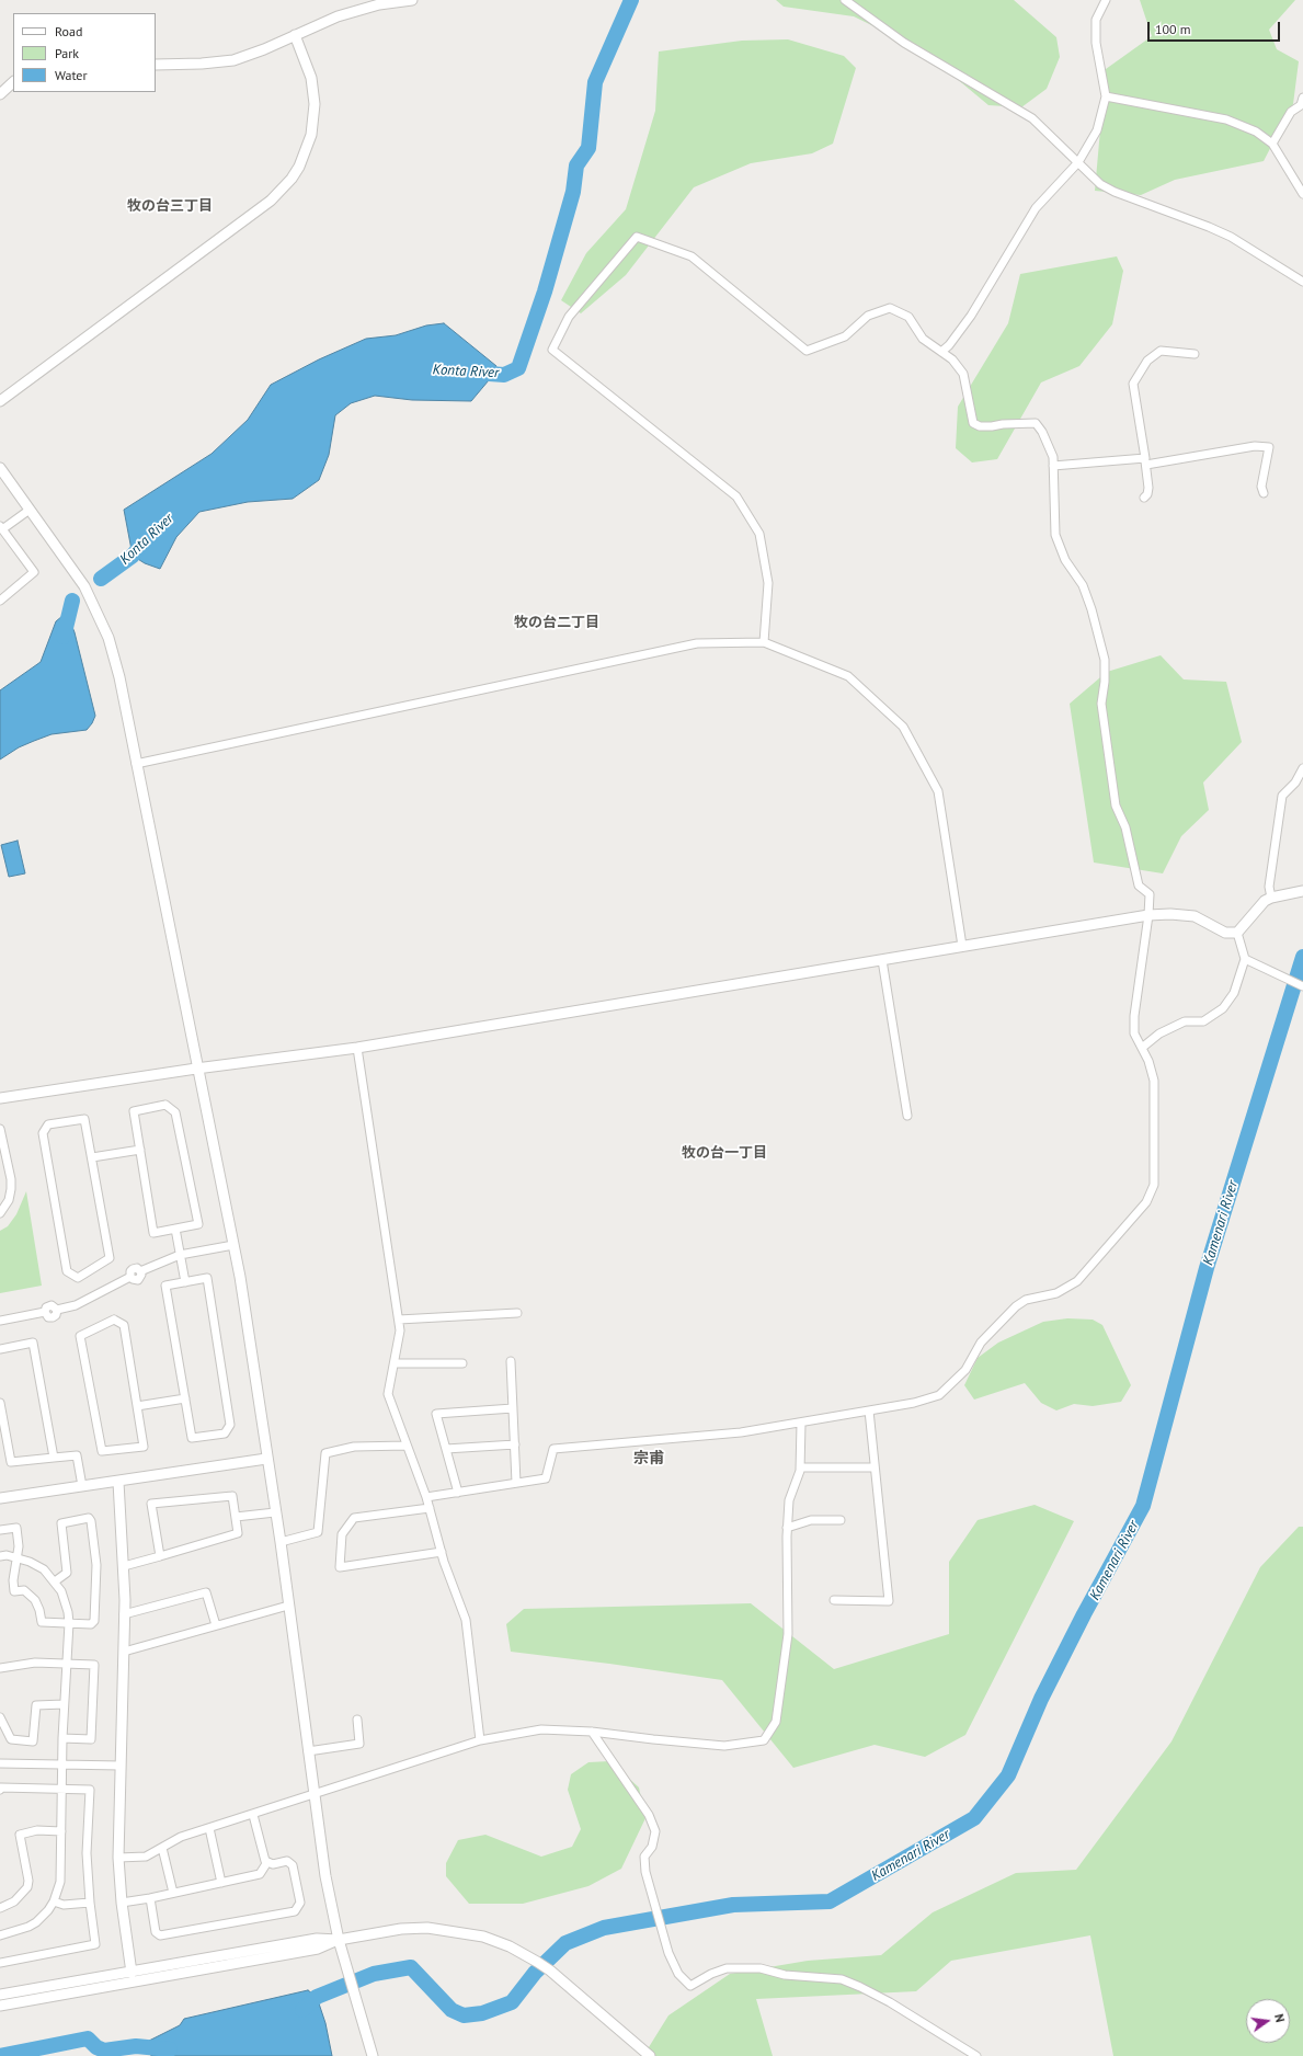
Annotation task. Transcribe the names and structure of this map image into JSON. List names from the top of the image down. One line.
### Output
{"districts":["牧の台三丁目","牧の台二丁目","牧の台一丁目","宗甫"],"water":["Konta River","Kamenari River"],"legend":["Road","Park","Water"],"scale_bar":"100 m","north":"right"}
